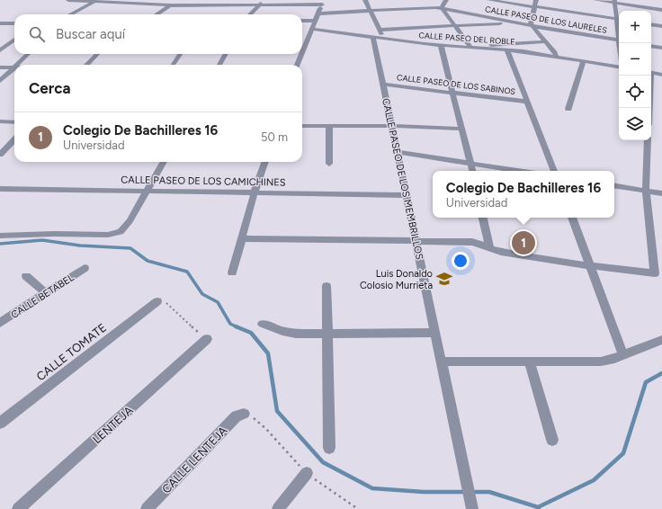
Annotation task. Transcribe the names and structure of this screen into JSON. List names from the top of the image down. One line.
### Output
{"streets":{"street":["CALLE PASEO DE LOS LAURELES","CALLE PASEO DEL ROBLE","CALLE PASEO DE LOS SABINOS","CALLE PASEO DE LOS MEMBRILLOS","CALLE PASEO DE LOS CAMICHINES","CALLE BETABEL","CALLE TOMATE","LENTEJA","CALLE LENTEJA"]},"crossings":[["CALLE PASEO DEL ROBLE","CALLE PASEO DE LOS MEMBRILLOS"],["CALLE PASEO DE LOS SABINOS","CALLE PASEO DE LOS MEMBRILLOS"],["CALLE PASEO DE LOS MEMBRILLOS","CALLE PASEO DE LOS CAMICHINES"]],"places":{"school or university":["Luis Donaldo Colosio Murrieta"]},"page":{"map_buttons":["+","−"],"search":"Buscar aquí","heading":"Cerca","list":[{"mark":"1","name":"Colegio De Bachilleres 16","note":"Universidad","value":"50 m"}],"popup":["Colegio De Bachilleres 16","Universidad"],"pins":"1"}}
